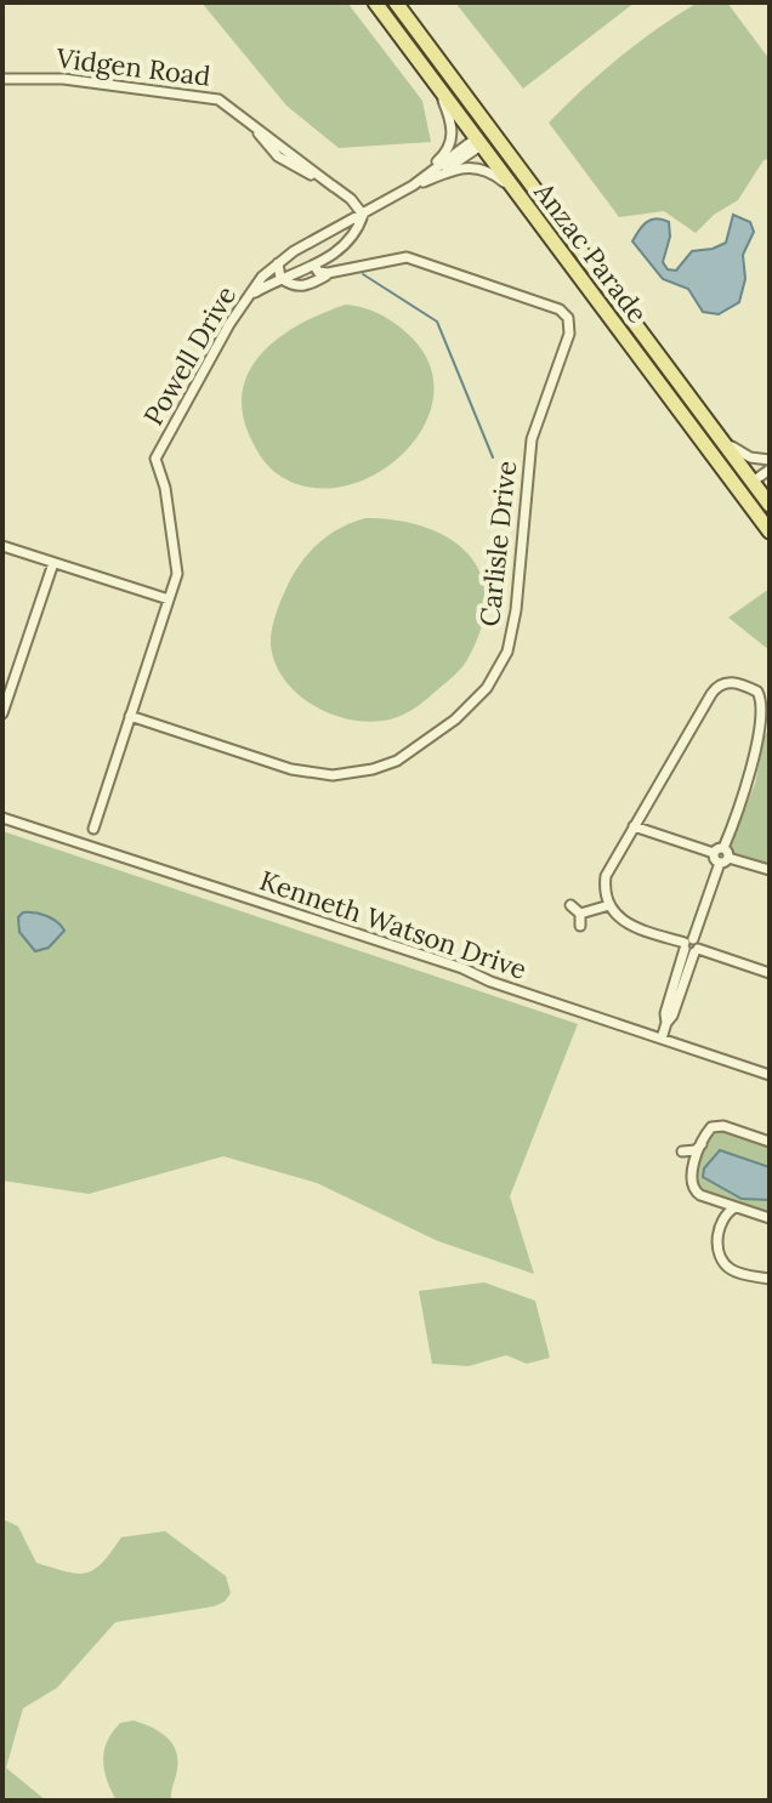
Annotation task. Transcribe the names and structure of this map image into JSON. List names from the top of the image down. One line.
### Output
{"streets":{"main road":["Anzac Parade"],"street":["Vidgen Road","Powell Drive","Carlisle Drive","Kenneth Watson Drive"]},"crossings":[["Vidgen Road","Powell Drive"],["Anzac Parade","Powell Drive"]]}
